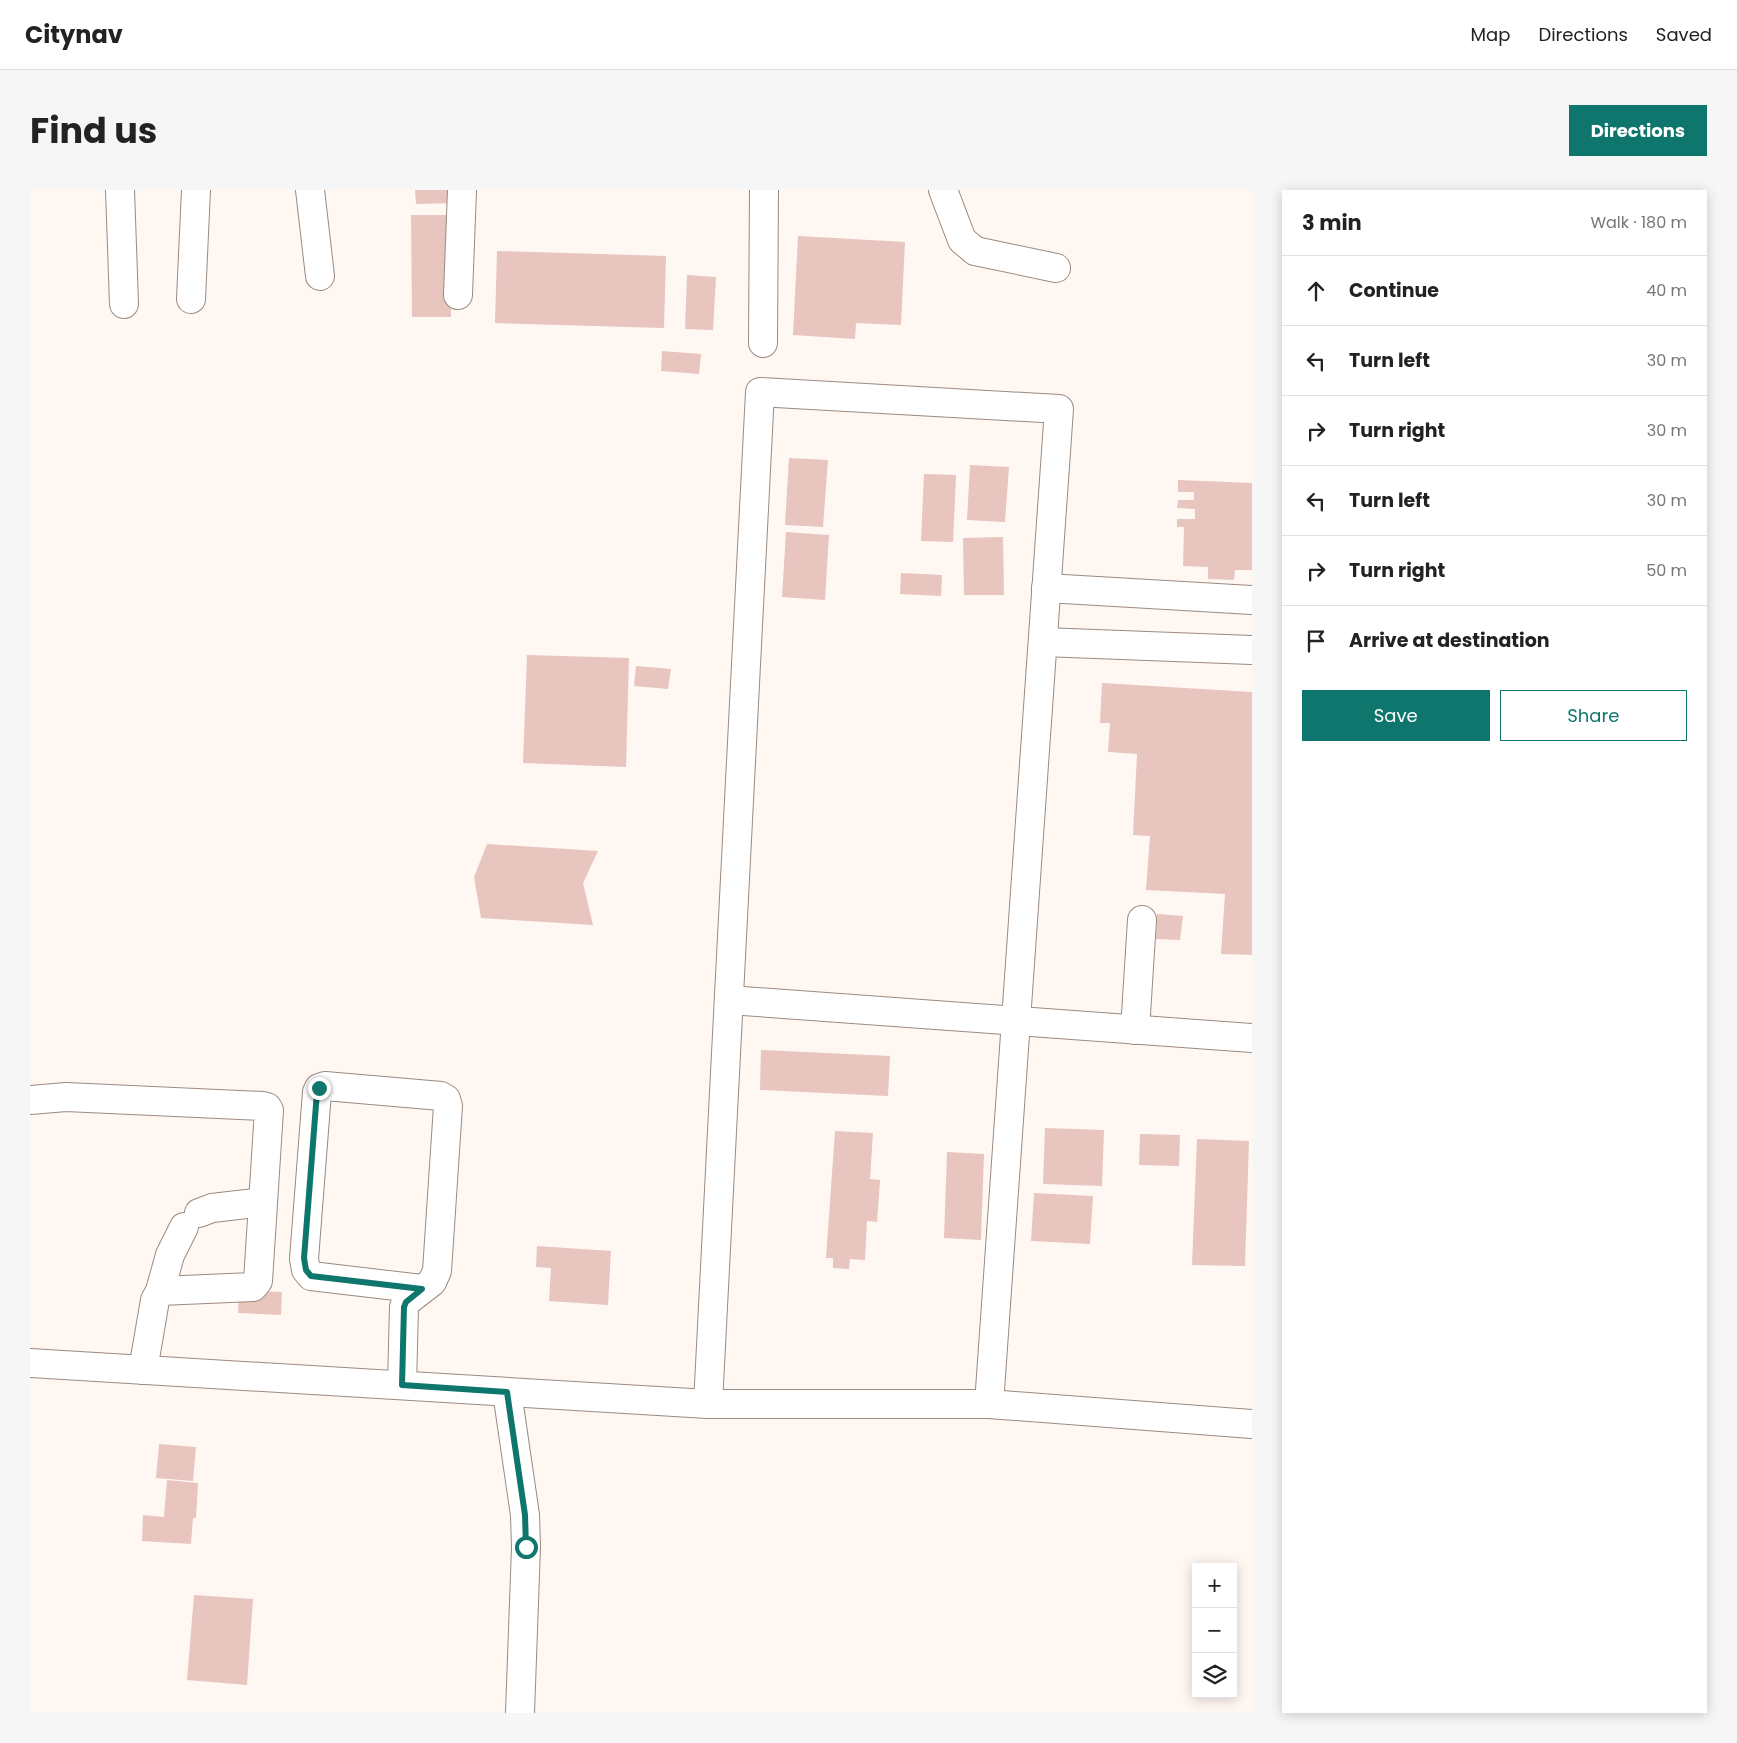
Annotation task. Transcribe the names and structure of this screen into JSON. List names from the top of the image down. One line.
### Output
{"page":{"header":"Citynav","nav":["Map","Directions","Saved"],"title":"Find us","buttons":["Directions",["Save","Share"]],"heading":["3 min","Walk · 180 m"],"list":[["Continue","40 m"],["Turn left","30 m"],["Turn right","30 m"],["Turn left","30 m"],["Turn right","50 m"],"Arrive at destination"],"map_buttons":["+","−"]}}
